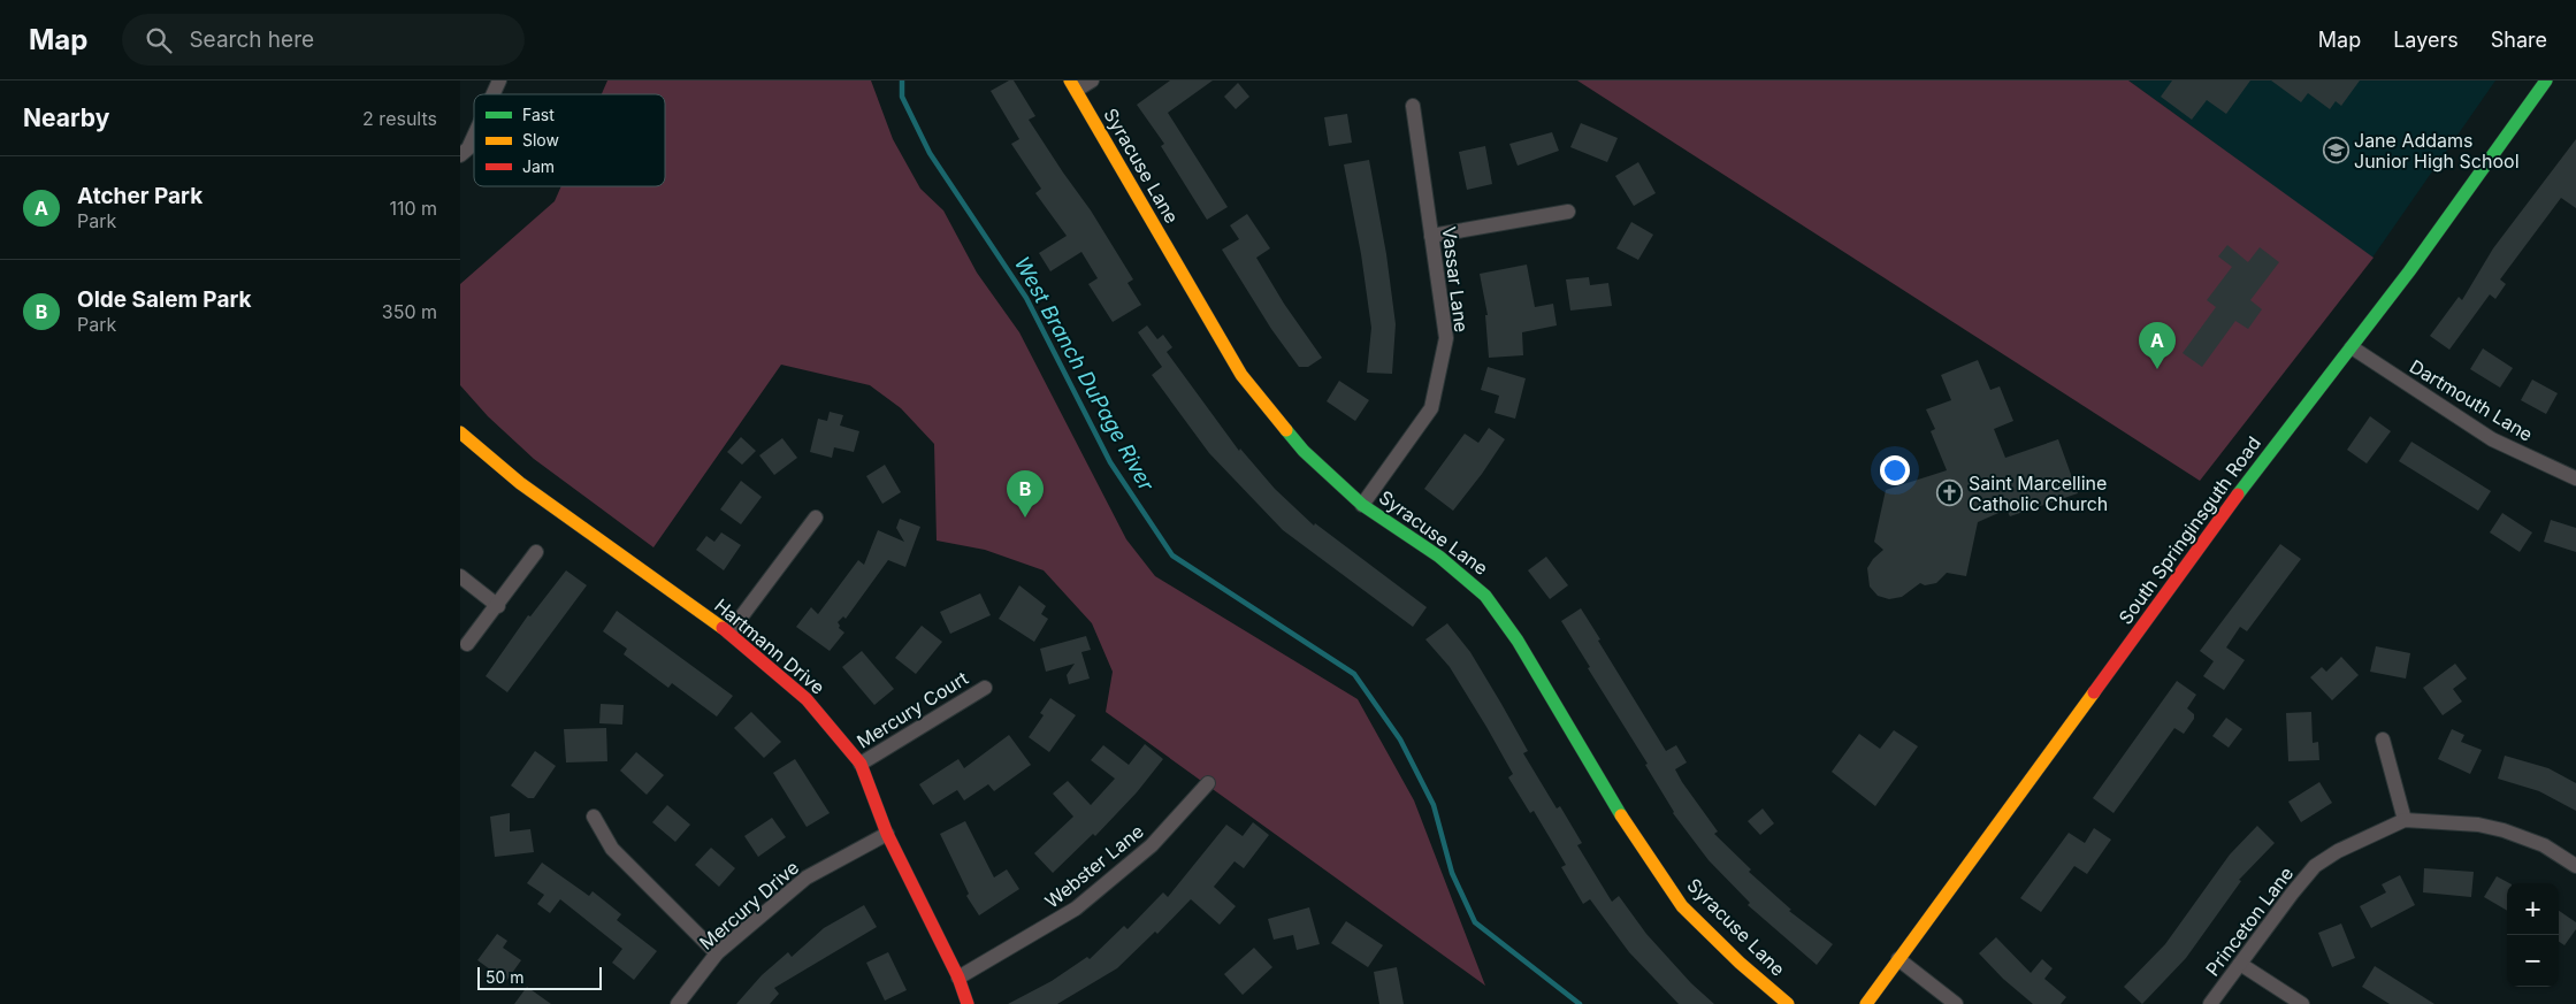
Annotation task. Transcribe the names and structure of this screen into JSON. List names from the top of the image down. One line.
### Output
{"streets":{"street":["Syracuse Lane","Vassar Lane","Dartmouth Lane","South Springinsguth Road","Hartmann Drive","Mercury Court","Webster Lane","Mercury Drive","Princeton Lane"]},"crossings":[["Syracuse Lane","Vassar Lane"],["Dartmouth Lane","South Springinsguth Road"],["Hartmann Drive","Mercury Court"],["Hartmann Drive","Webster Lane"],["Hartmann Drive","Mercury Drive"]],"water":["West Branch DuPage River"],"places":{"school or university":["Jane Addams Junior High School"],"church":["Saint Marcelline Catholic Church"]},"legend":["Fast","Slow","Jam"],"scale_bar":"50 m","page":{"header":"Map","search":"Search here","nav":["Map","Layers","Share"],"heading":["Nearby","2 results"],"list":[{"mark":"A","name":"Atcher Park","note":"Park","value":"110 m"},{"mark":"B","name":"Olde Salem Park","note":"Park","value":"350 m"}],"pins":["A","B"],"map_buttons":["+","−"],"scale":"50 m"}}
